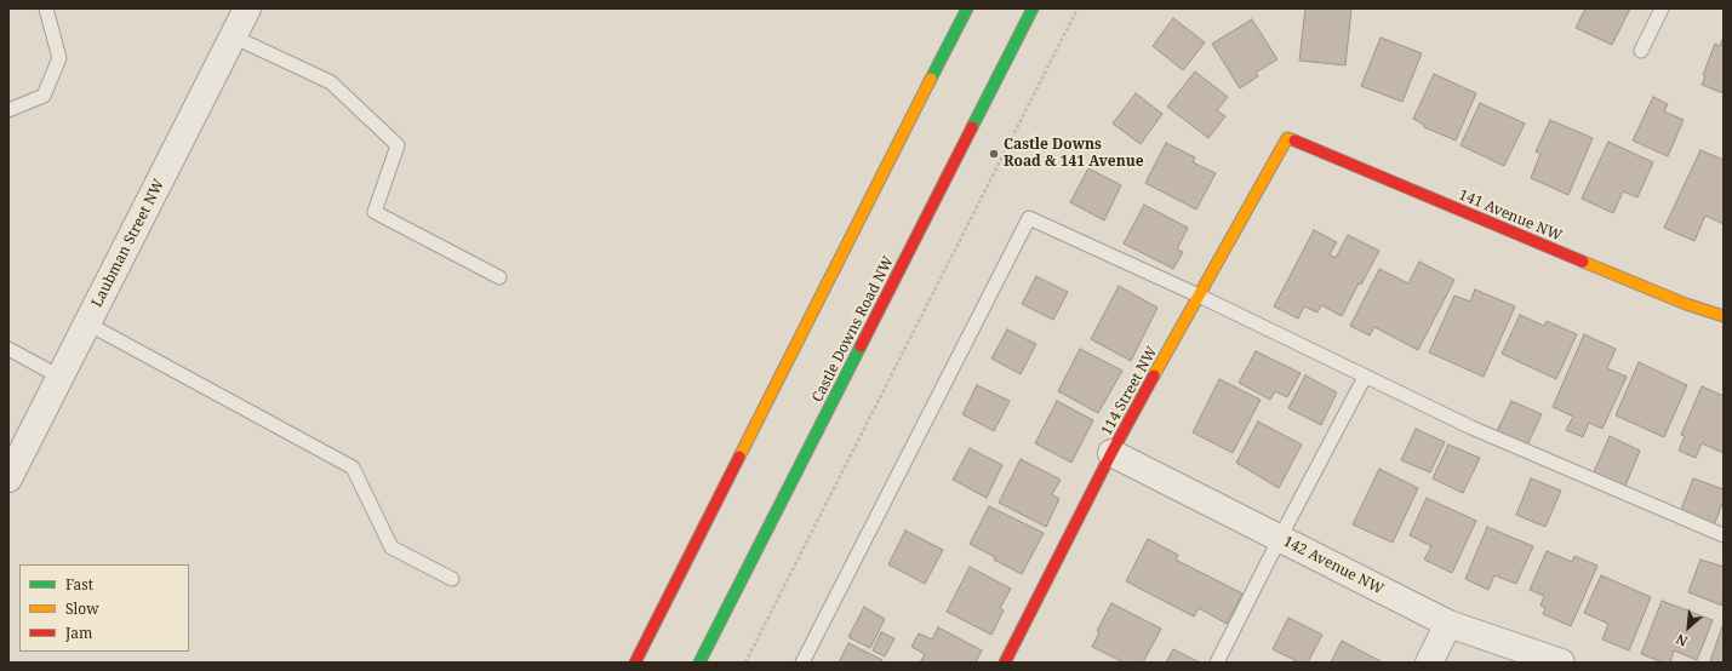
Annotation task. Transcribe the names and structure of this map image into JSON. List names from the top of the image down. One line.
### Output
{"streets":{"main road":["141 Avenue NW","Castle Downs Road NW","114 Street NW"],"street":["Laubman Street NW","142 Avenue NW"]},"crossings":[["141 Avenue NW","114 Street NW"],["114 Street NW","142 Avenue NW"]],"places":["Castle Downs Road & 141 Avenue"],"legend":["Fast","Slow","Jam"],"north":"bottom left"}
